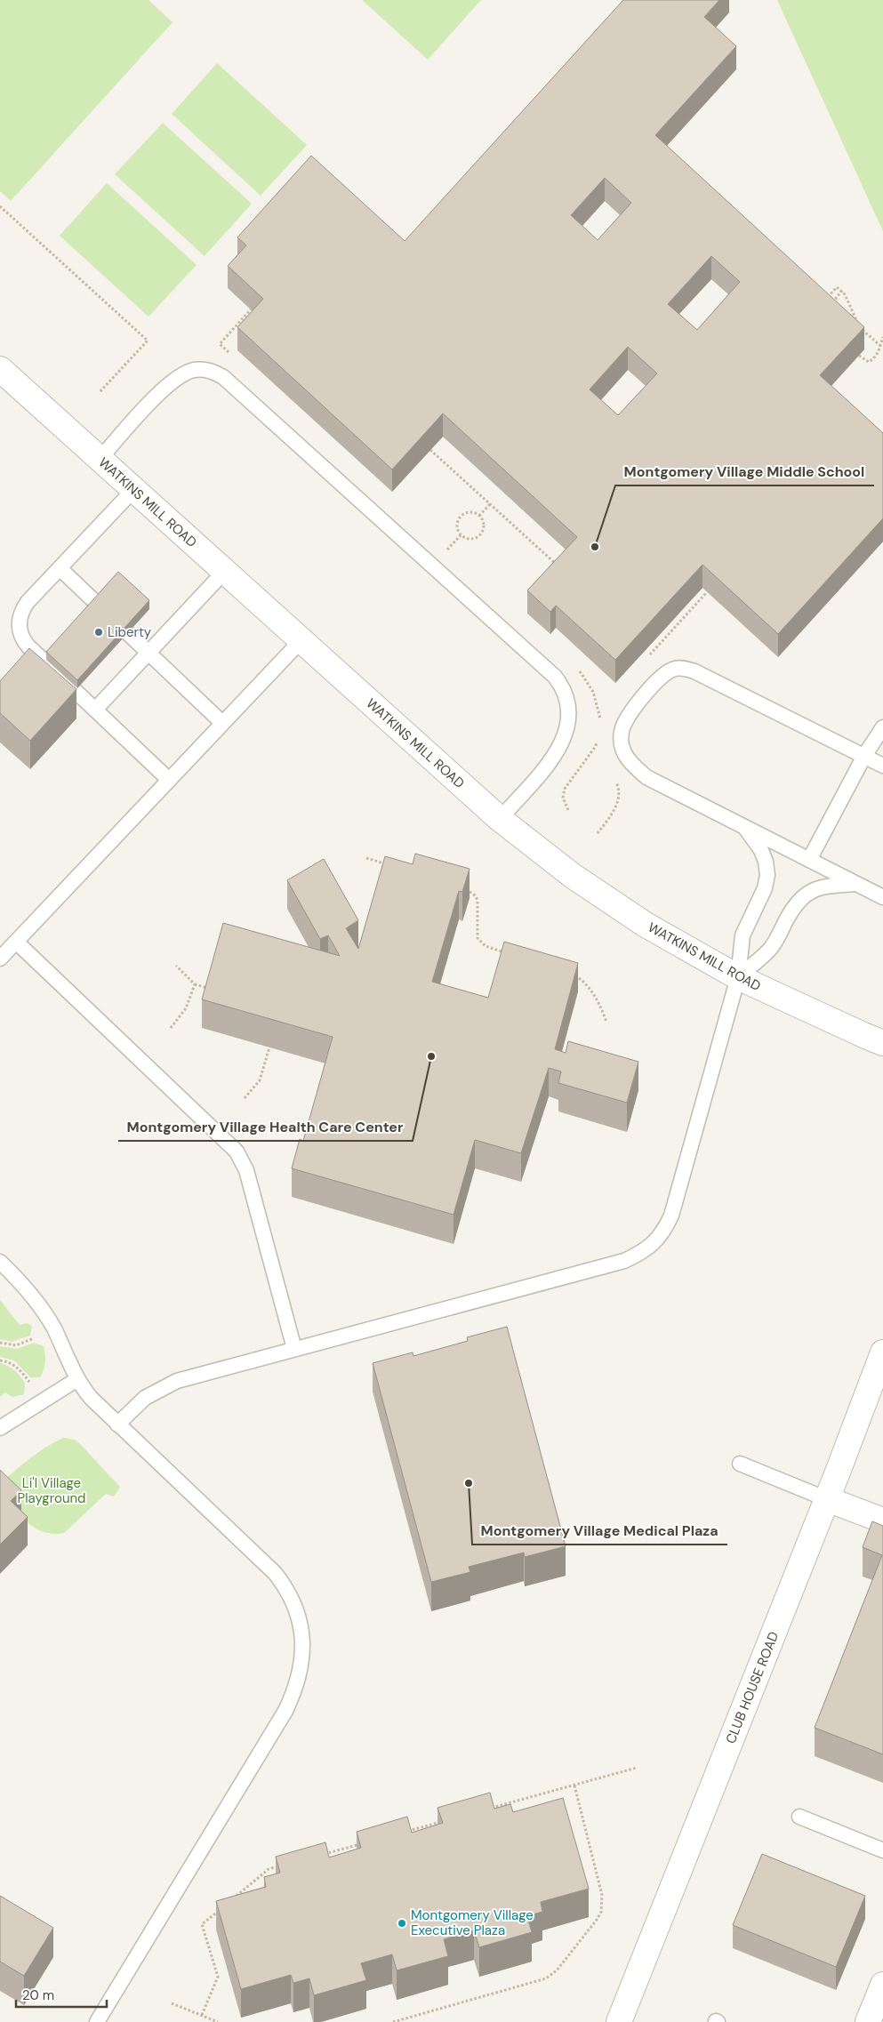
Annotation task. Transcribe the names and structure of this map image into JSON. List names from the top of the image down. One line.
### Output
{"streets":{"street":["WATKINS MILL ROAD","CLUB HOUSE ROAD"]},"parks":["Li'l Village Playground"],"places":["Montgomery Village Middle School","Liberty","Montgomery Village Health Care Center","Montgomery Village Medical Plaza","Montgomery Village Executive Plaza"],"scale_bar":"20 m"}
